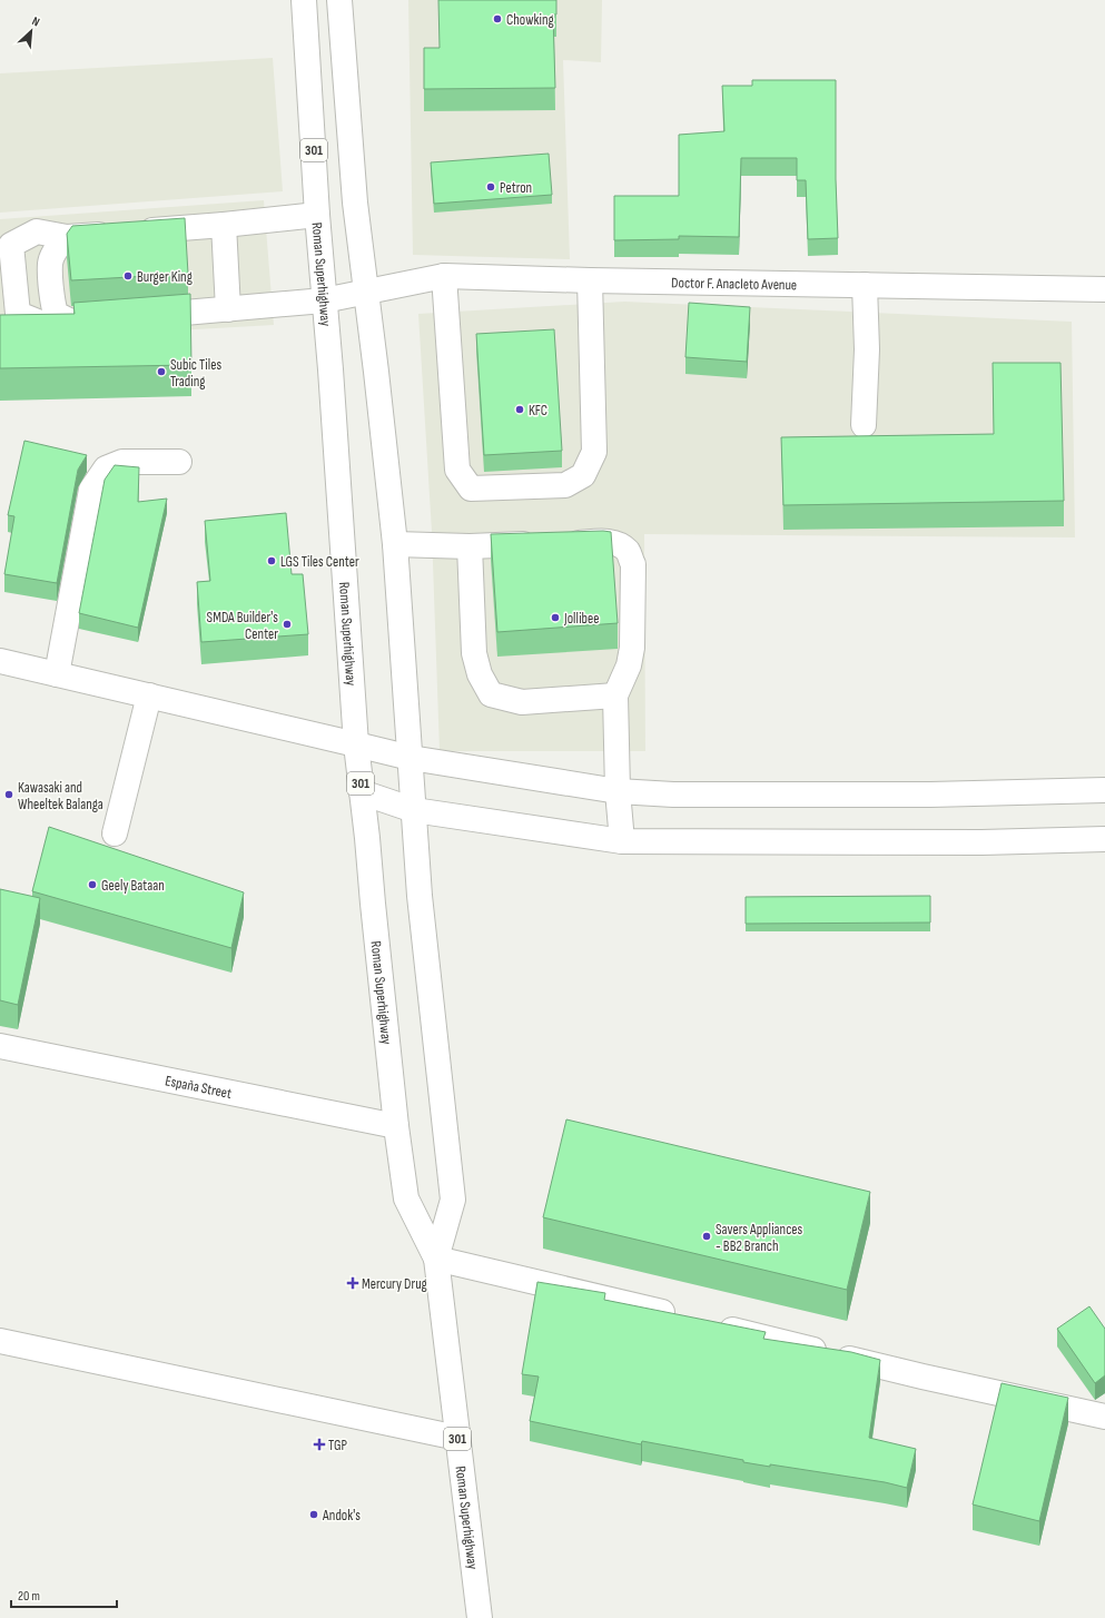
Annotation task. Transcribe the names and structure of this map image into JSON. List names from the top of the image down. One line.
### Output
{"streets":{"street":["301","Roman Superhighway","Doctor F. Anacleto Avenue","España Street"]},"crossings":[["Roman Superhighway","Doctor F. Anacleto Avenue"],["Roman Superhighway","España Street"]],"places":{"other":["Chowking","Petron","Burger King","Subic Tiles Trading","KFC","LGS Tiles Center","Jollibee","SMDA Builder's Center","Kawasaki and Wheeltek Balanga","Geely Bataan","Savers Appliances - BB2 Branch","Andok's"],"health":["Mercury Drug","TGP"]},"scale_bar":"20 m","north":"top right"}
